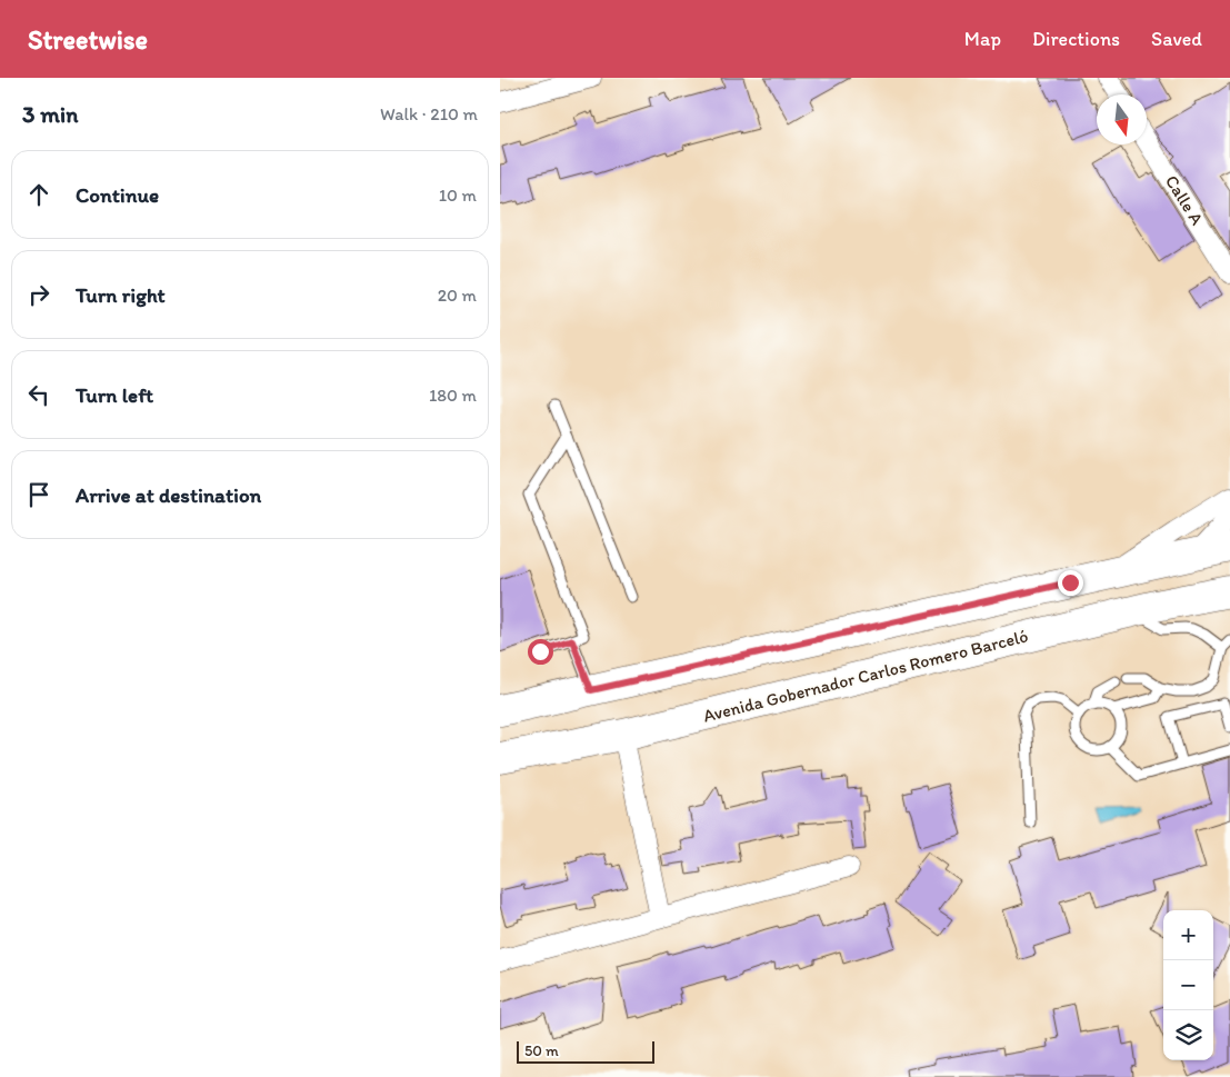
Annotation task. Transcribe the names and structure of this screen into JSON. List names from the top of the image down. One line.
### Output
{"streets":{"main road":["Avenida Gobernador Carlos Romero Barceló"],"street":["Calle A"]},"scale_bar":"50 m","north":"bottom","page":{"header":"Streetwise","nav":["Map","Directions","Saved"],"heading":["3 min","Walk · 210 m"],"list":[["Continue","10 m"],["Turn right","20 m"],["Turn left","180 m"],"Arrive at destination"],"map_buttons":["+","−"],"scale":"50 m"}}
